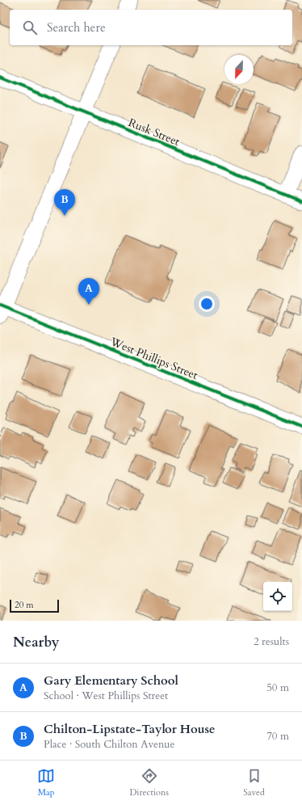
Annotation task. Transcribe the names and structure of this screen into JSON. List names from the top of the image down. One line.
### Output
{"streets":{"street":["Rusk Street","West Phillips Street"]},"scale_bar":"20 m","north":"bottom","page":{"search":"Search here","pins":["B","A"],"scale":"20 m","heading":["Nearby","2 results"],"list":[{"mark":"A","name":"Gary Elementary School","note":"School · West Phillips Street","value":"50 m"},{"mark":"B","name":"Chilton-Lipstate-Taylor House","note":"Place · South Chilton Avenue","value":"70 m"}],"nav":["Map","Directions","Saved"]}}
